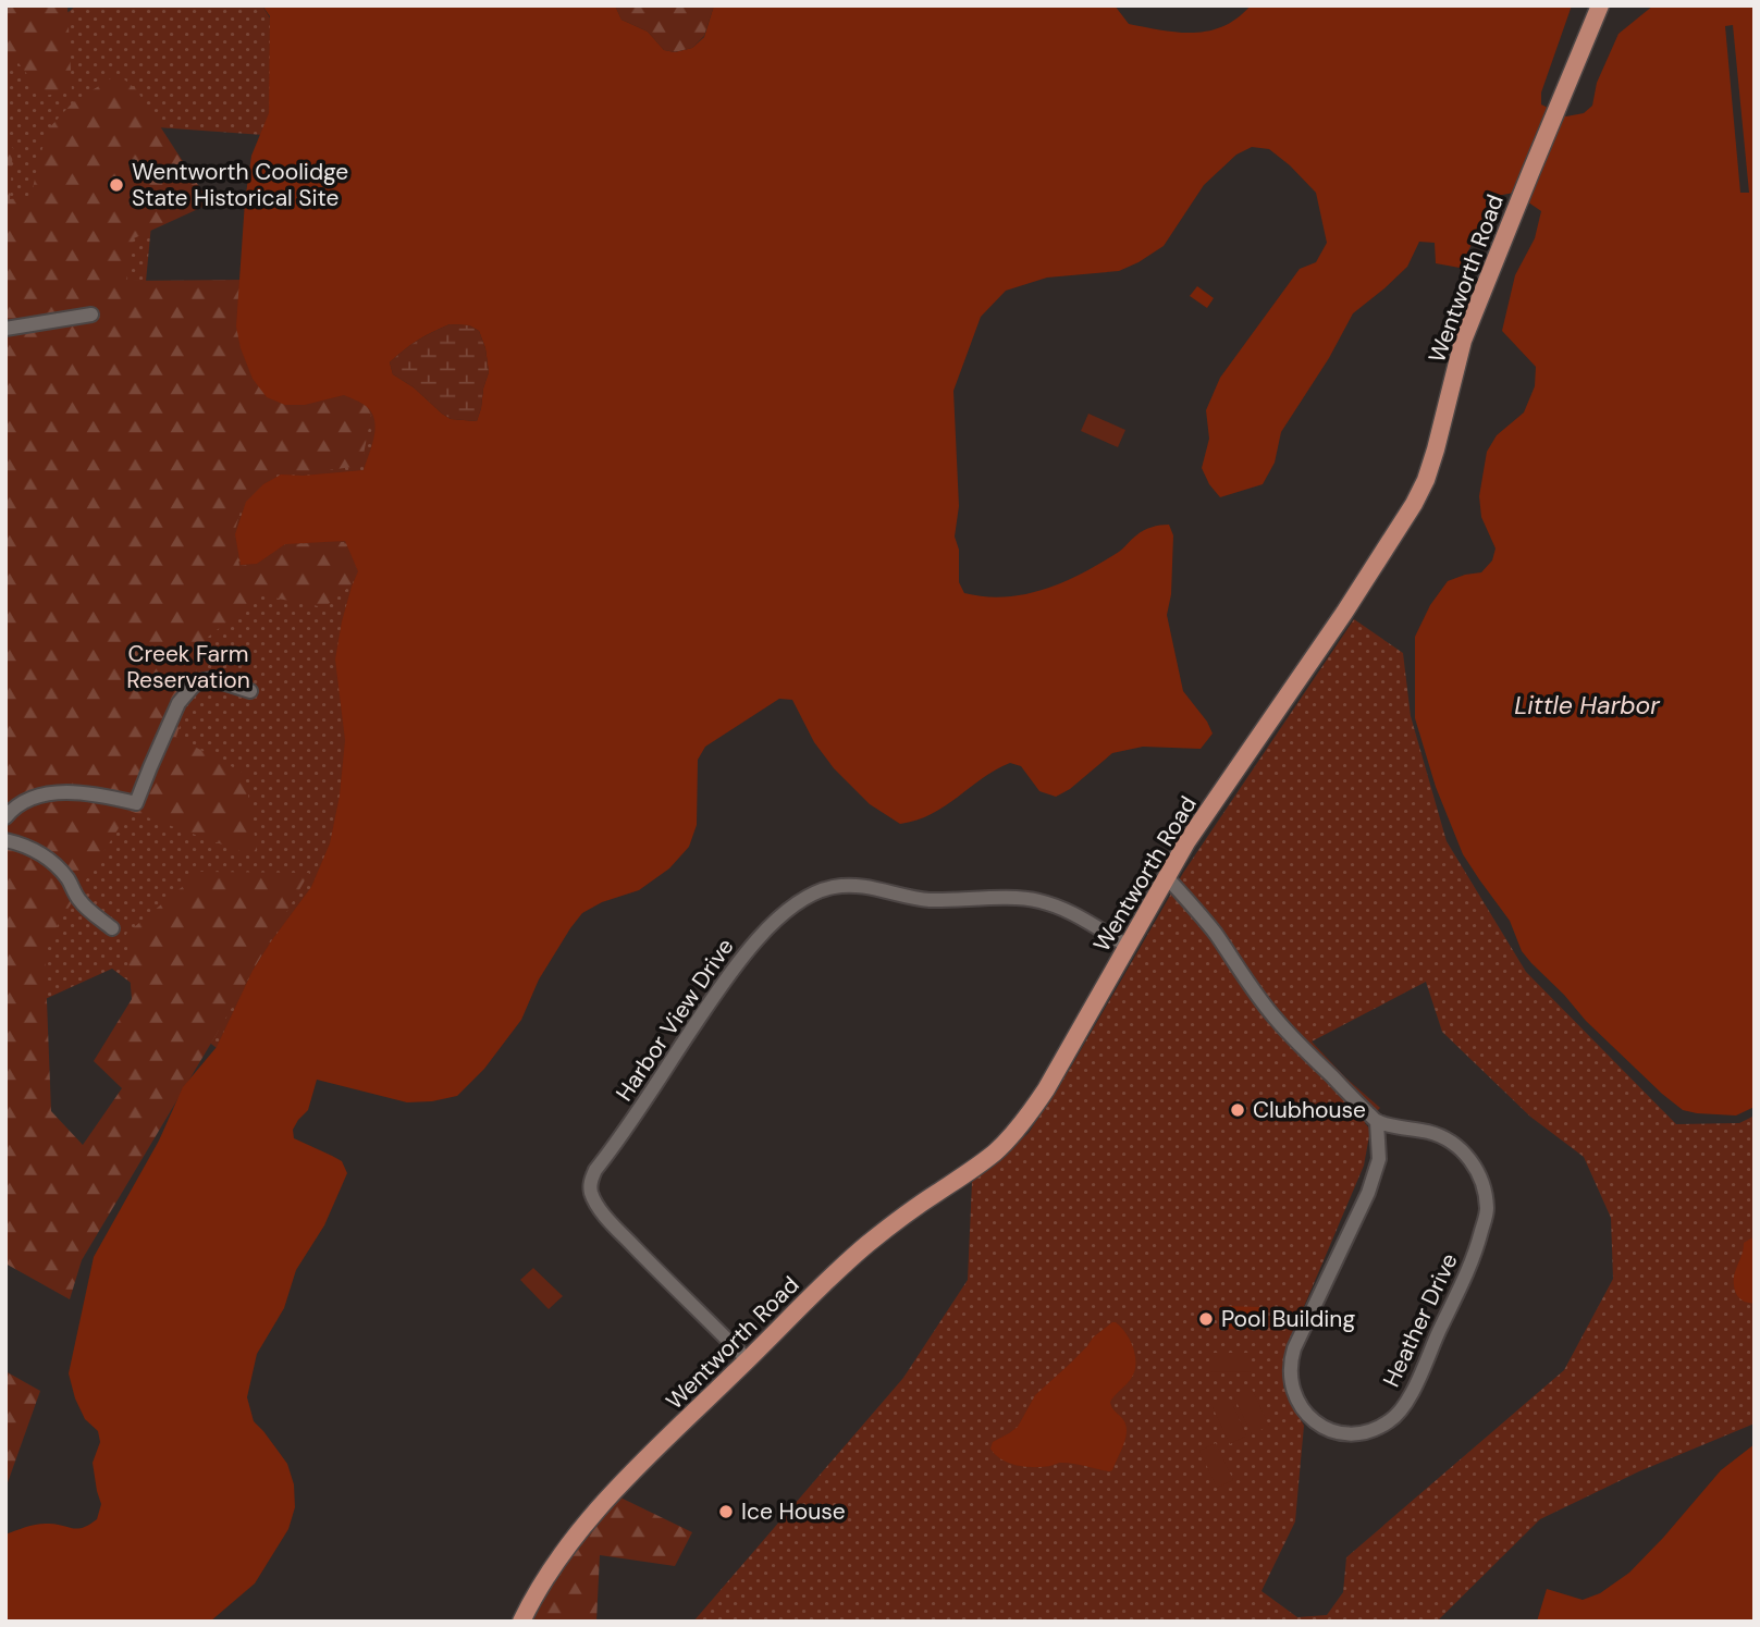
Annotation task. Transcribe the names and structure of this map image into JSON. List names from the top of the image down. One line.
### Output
{"streets":{"main road":["Wentworth Road"],"street":["Harbor View Drive","Heather Drive"]},"crossings":[["Wentworth Road","Harbor View Drive"]],"water":["Little Harbor"],"parks":["Creek Farm Reservation"],"places":["Wentworth Coolidge State Historical Site","Clubhouse","Pool Building","Ice House"]}
